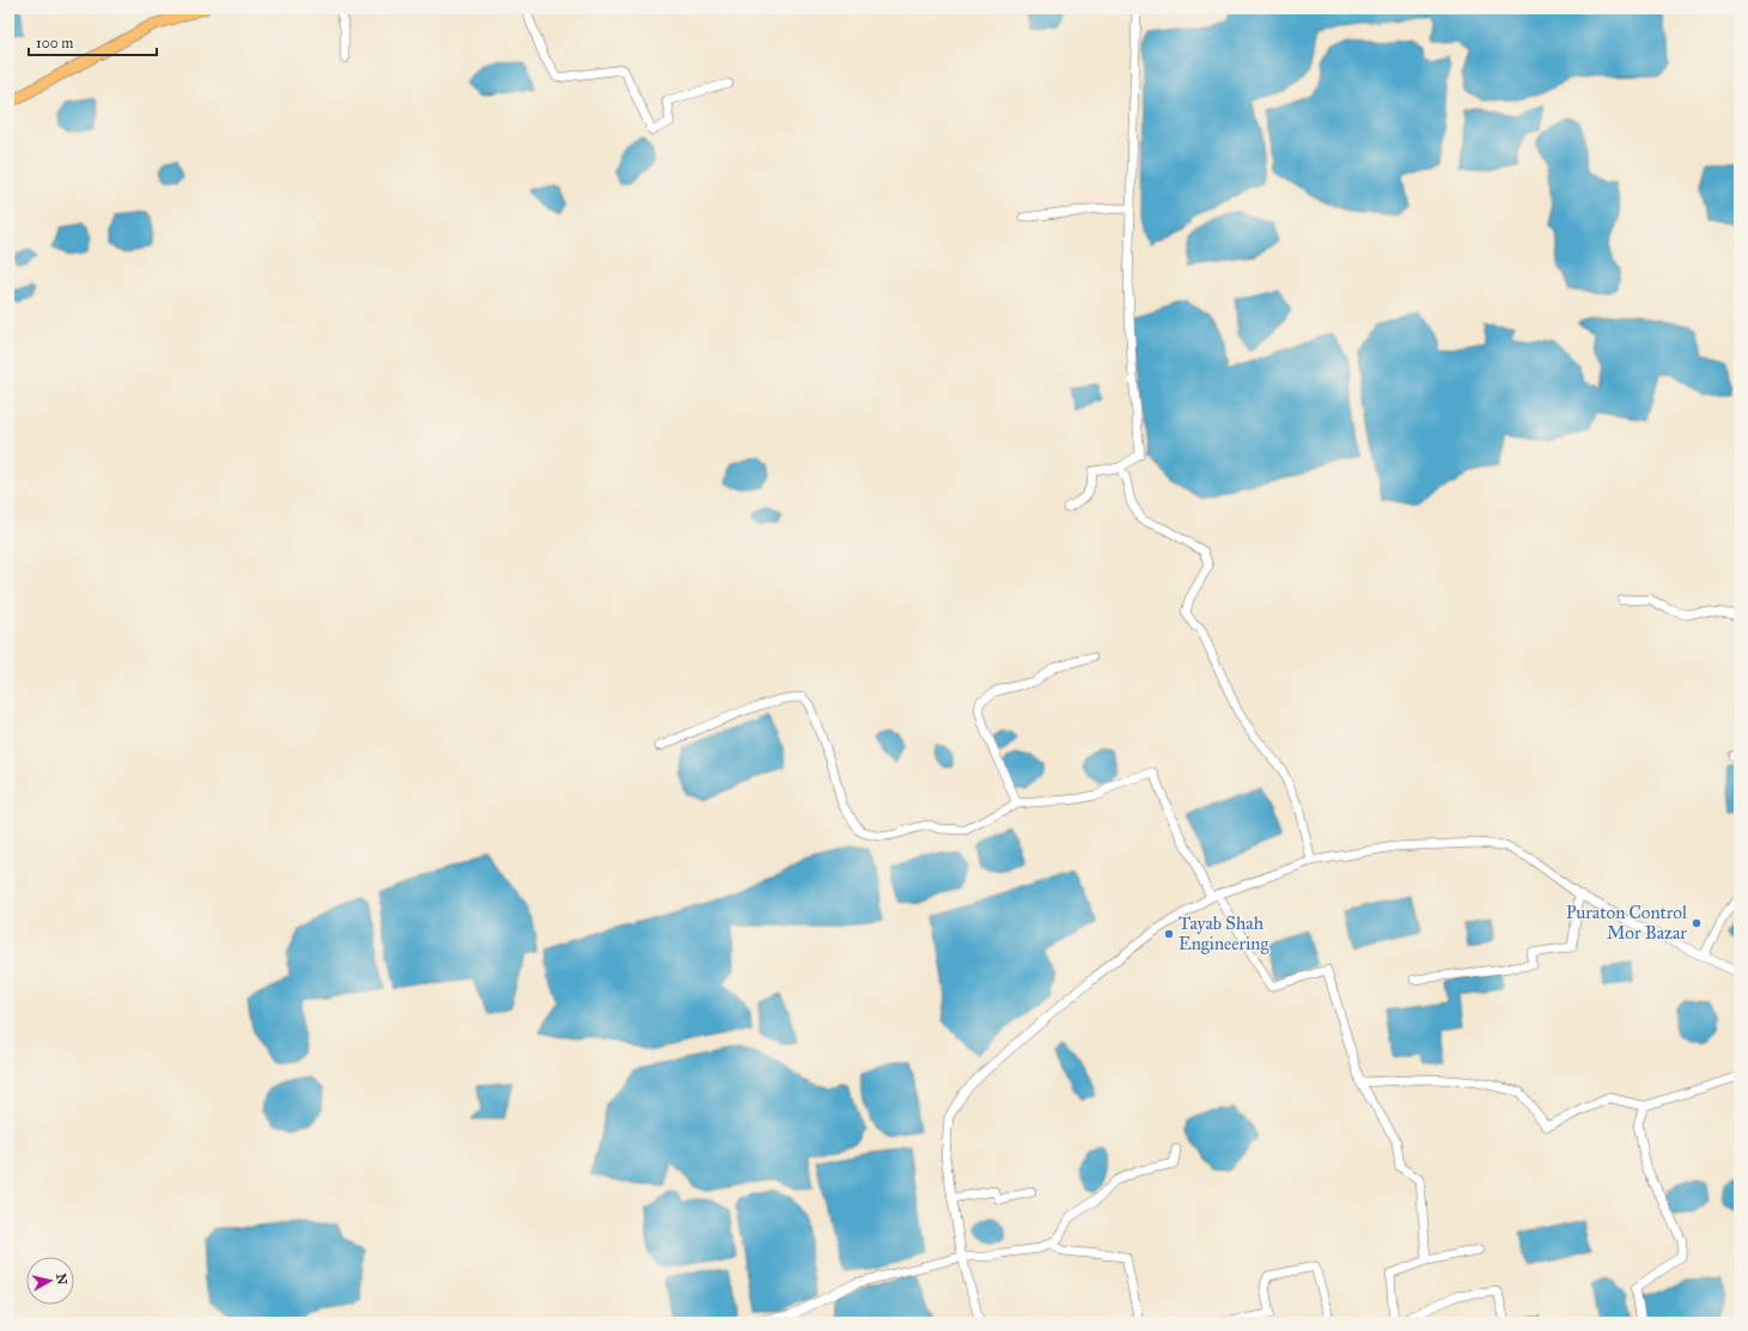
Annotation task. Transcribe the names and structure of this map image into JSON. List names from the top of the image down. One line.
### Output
{"places":["Puraton Control Mor Bazar","Tayab Shah Engineering"],"scale_bar":"100 m","north":"right"}
